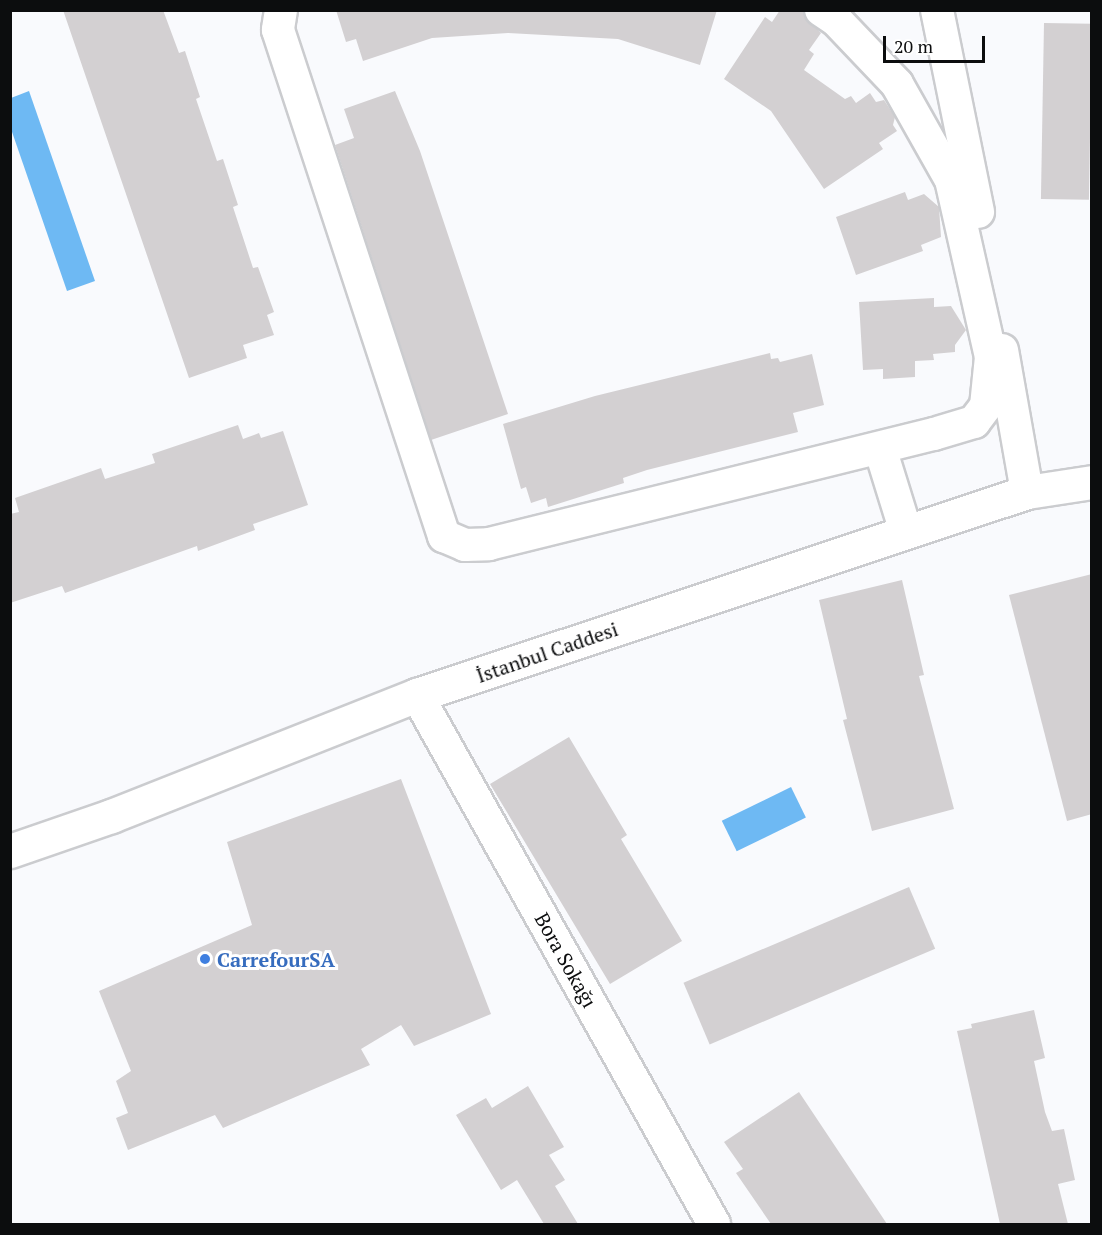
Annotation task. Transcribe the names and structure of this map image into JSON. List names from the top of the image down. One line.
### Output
{"streets":{"main road":["İstanbul Caddesi"],"street":["Bora Sokağı"]},"crossings":[["İstanbul Caddesi","Bora Sokağı"]],"places":["CarrefourSA"],"scale_bar":"20 m"}
